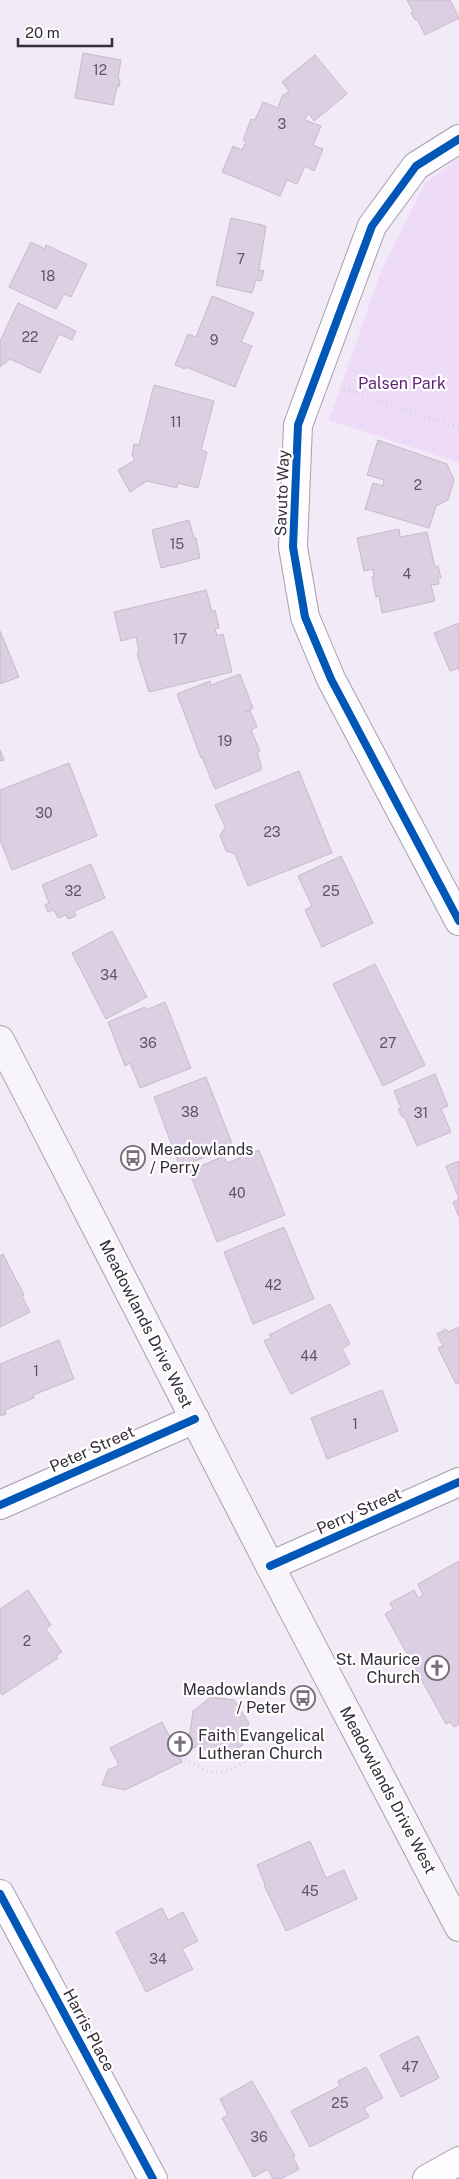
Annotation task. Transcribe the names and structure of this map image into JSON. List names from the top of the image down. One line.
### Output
{"streets":{"main road":["Meadowlands Drive West"],"street":["Savuto Way","Peter Street","Perry Street","Harris Place"]},"crossings":[["Meadowlands Drive West","Peter Street"],["Meadowlands Drive West","Perry Street"]],"parks":["Palsen Park"],"places":{"bus stop":["Meadowlands / Perry","Meadowlands / Peter"],"church":["St. Maurice Church","Faith Evangelical Lutheran Church"]},"house_numbers":["12","3","7","18","22","9","11","2","15","4","17","19","30","23","32","25","34","36","27","38","31","40","42","44","1","1","2","45","34","47","25","36"],"scale_bar":"20 m"}
